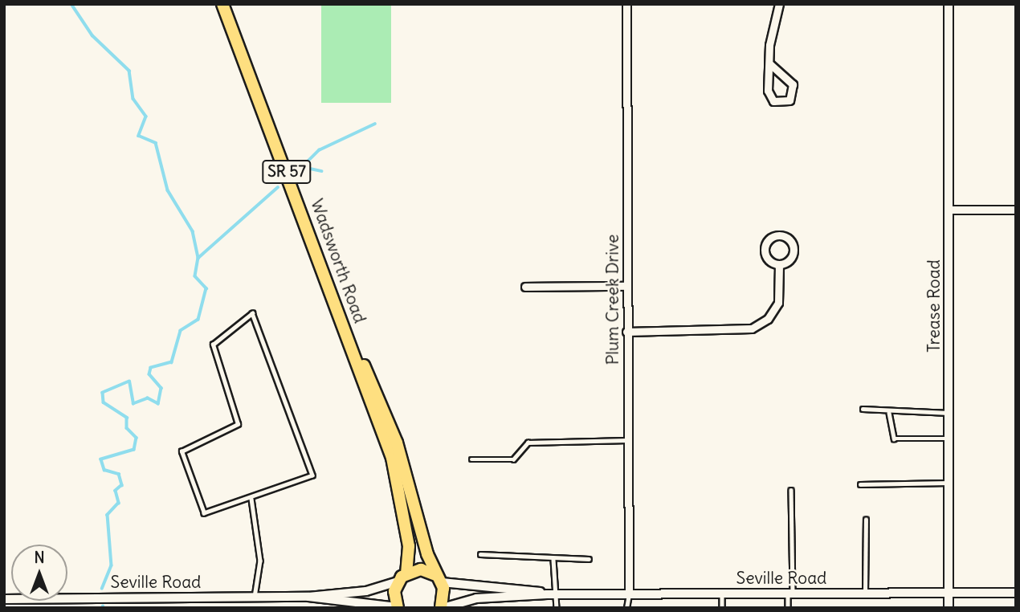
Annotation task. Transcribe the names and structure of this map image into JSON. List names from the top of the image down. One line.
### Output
{"streets":{"highway":["SR 57","Wadsworth Road"],"street":["Plum Creek Drive","Trease Road","Seville Road"]},"crossings":[["Wadsworth Road","Seville Road"],["Plum Creek Drive","Seville Road"],["Trease Road","Seville Road"]],"north":"top"}
